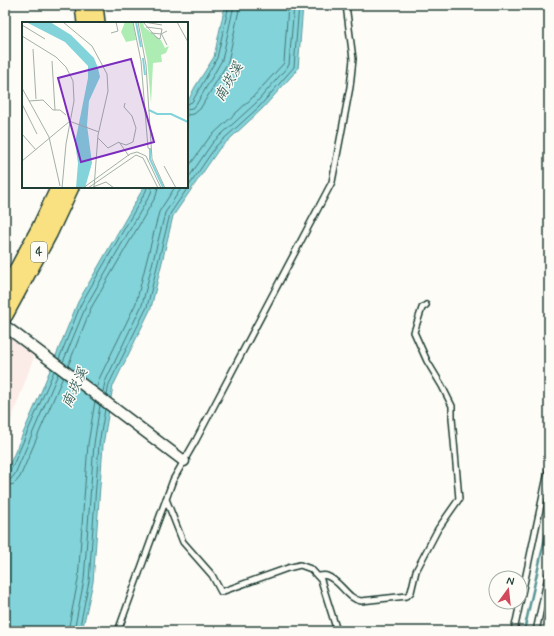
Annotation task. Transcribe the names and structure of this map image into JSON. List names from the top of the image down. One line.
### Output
{"streets":{"main road":["4"]},"water":["南崁溪"],"north":"top"}
